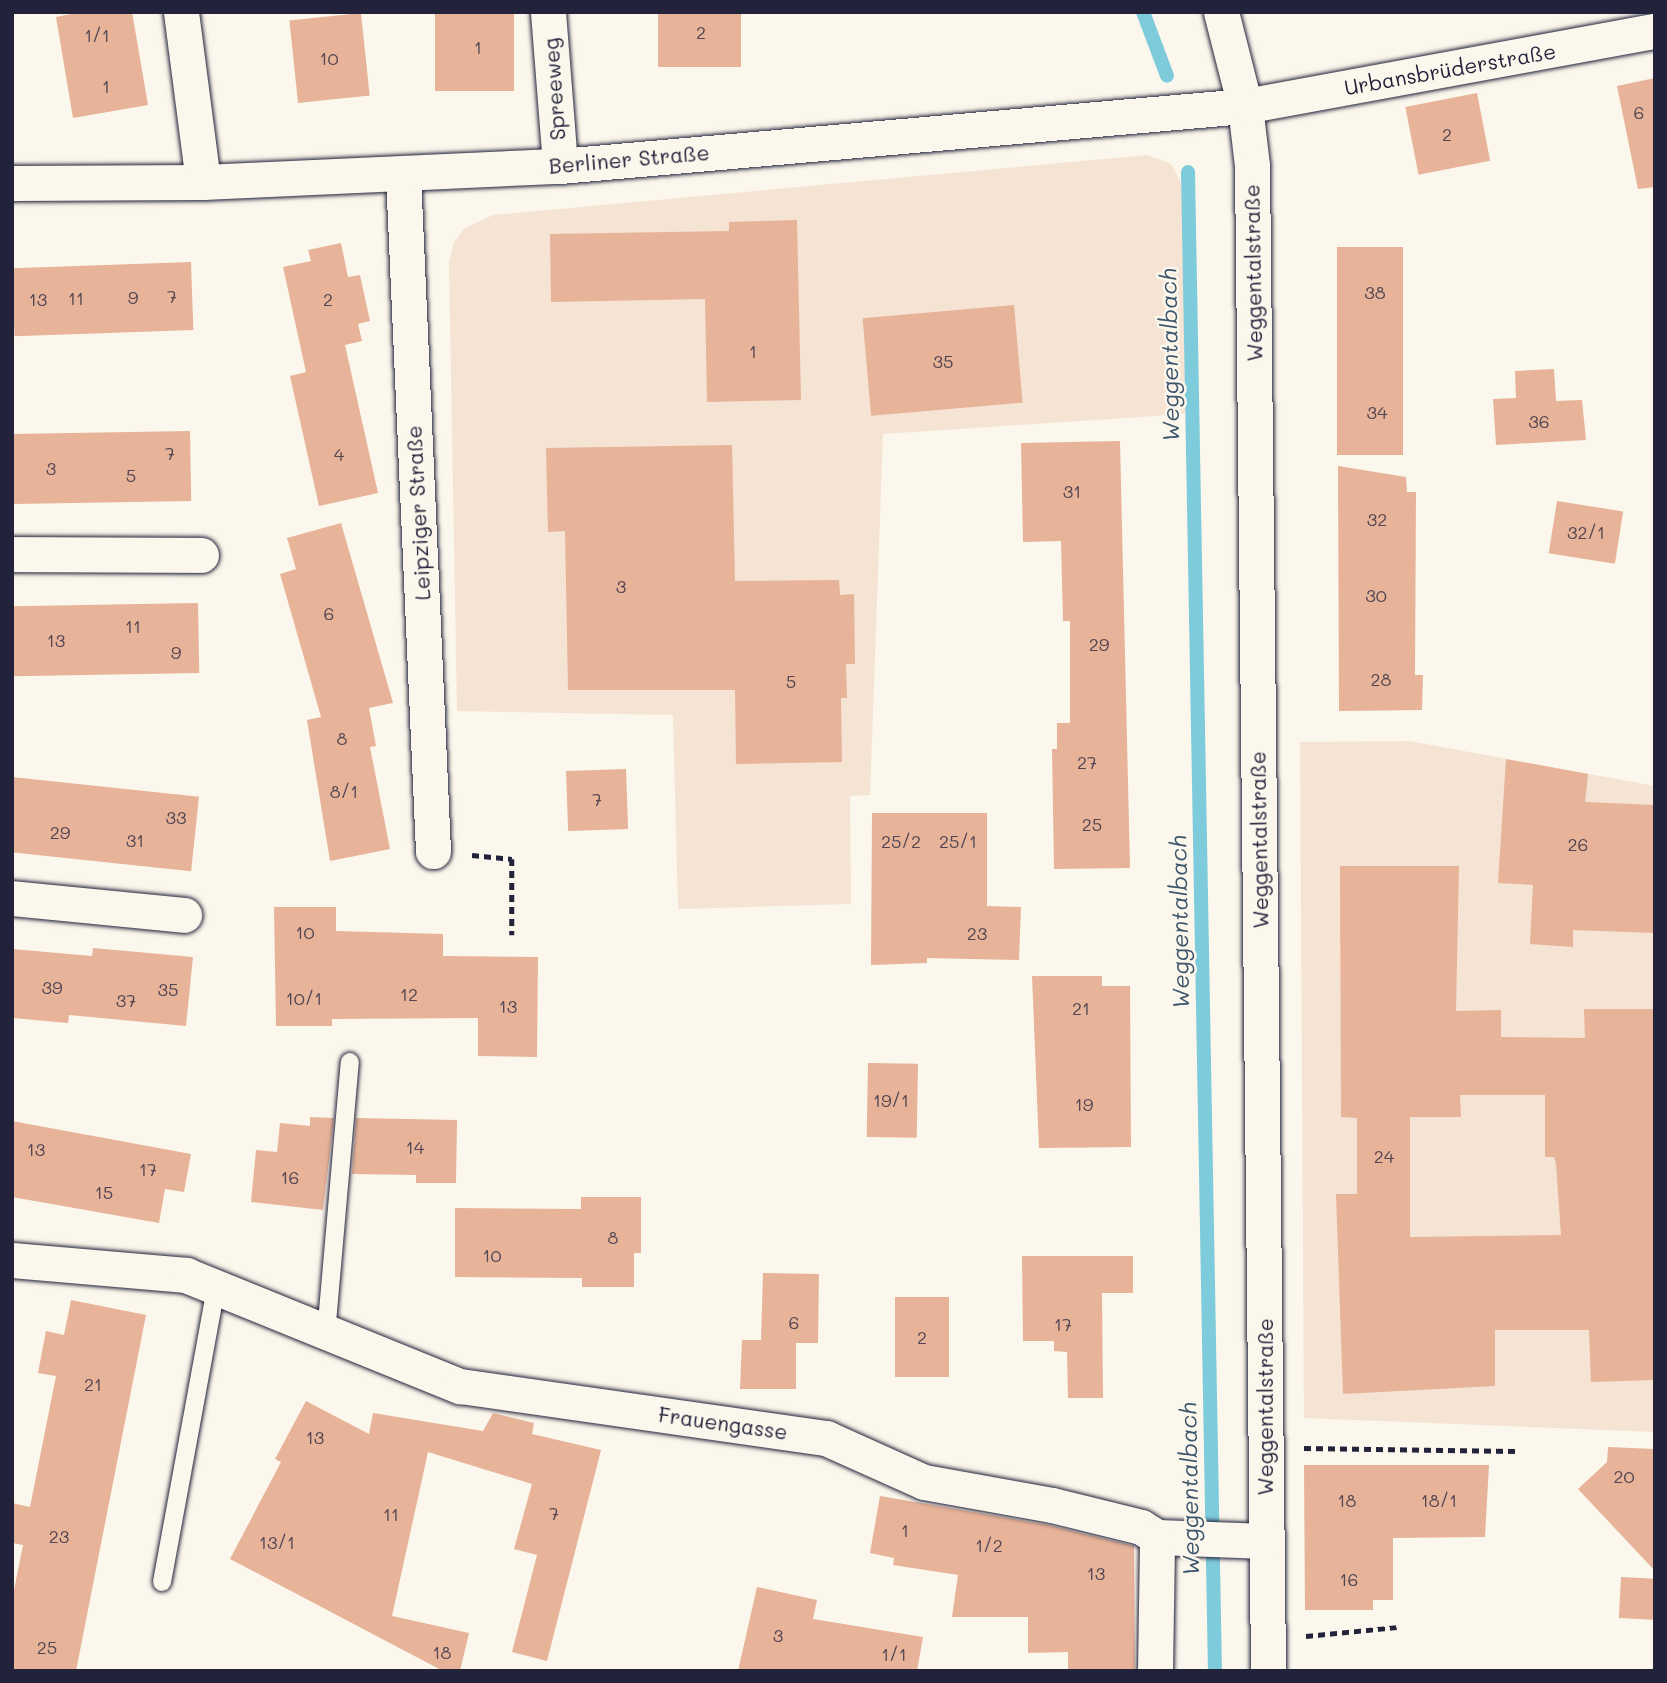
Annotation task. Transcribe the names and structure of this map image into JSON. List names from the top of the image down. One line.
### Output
{"streets":{"street":["Urbansbrüderstraße","Spreeweg","Berliner Straße","Weggentalstraße","Leipziger Straße","Frauengasse"]},"crossings":[["Urbansbrüderstraße","Berliner Straße"],["Urbansbrüderstraße","Weggentalstraße"],["Spreeweg","Berliner Straße"],["Berliner Straße","Weggentalstraße"],["Berliner Straße","Leipziger Straße"],["Weggentalstraße","Frauengasse"]],"water":["Weggentalbach"],"house_numbers":["2","1/1","1","10","1","6","2","38","7","9","11","13","2","1","35","34","36","7","4","3","5","31","32","32/1","3","30","6","11","13","29","9","28","5","8","27","8/1","7","33","25","29","31","25/2","25/1","26","10","23","39","35","12","10/1","37","13","21","19/1","19","14","13","24","17","16","15","8","10","6","17","2","21","13","20","18","18/1","7","11","1","23","13/1","1/2","13","16","3","25","18","1/1"]}
